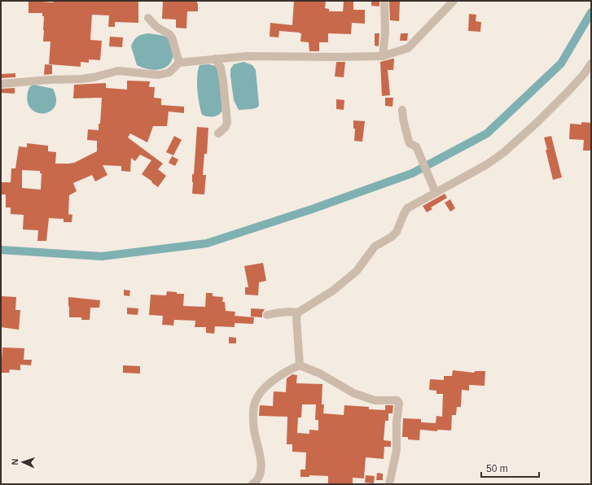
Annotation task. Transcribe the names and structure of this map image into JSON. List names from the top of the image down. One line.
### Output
{"scale_bar":"50 m","north":"left"}
